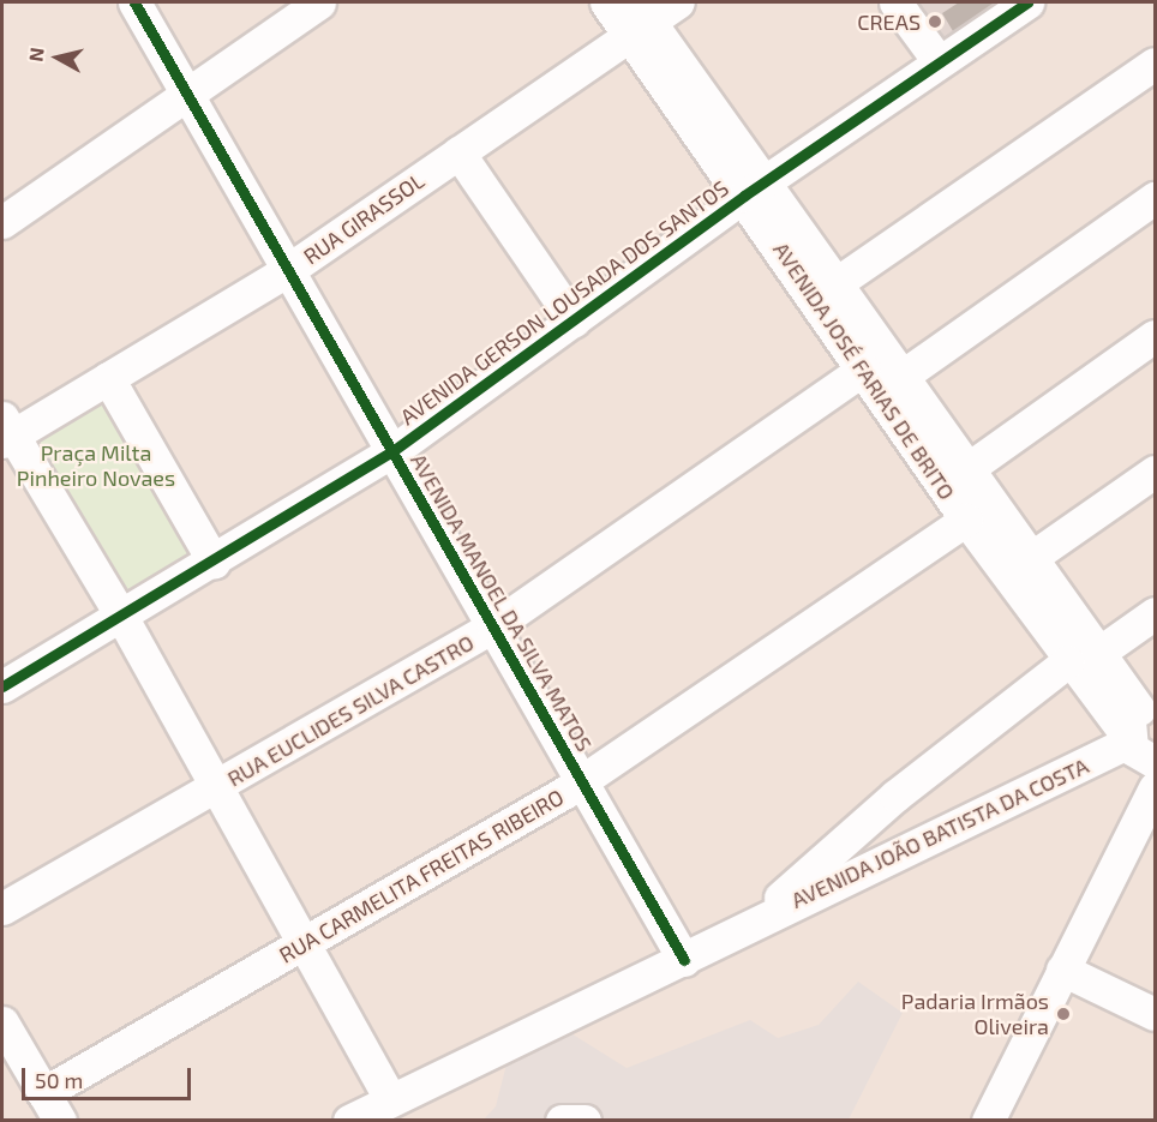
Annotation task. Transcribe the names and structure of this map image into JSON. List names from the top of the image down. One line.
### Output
{"streets":{"street":["RUA GIRASSOL","AVENIDA GERSON LOUSADA DOS SANTOS","AVENIDA JOSÉ FARIAS DE BRITO","AVENIDA MANOEL DA SILVA MATOS","RUA EUCLIDES SILVA CASTRO","AVENIDA JOÃO BATISTA DA COSTA","RUA CARMELITA FREITAS RIBEIRO"]},"crossings":[["RUA GIRASSOL","AVENIDA JOSÉ FARIAS DE BRITO"],["RUA GIRASSOL","AVENIDA MANOEL DA SILVA MATOS"],["AVENIDA GERSON LOUSADA DOS SANTOS","AVENIDA JOSÉ FARIAS DE BRITO"],["AVENIDA GERSON LOUSADA DOS SANTOS","AVENIDA MANOEL DA SILVA MATOS"],["AVENIDA JOSÉ FARIAS DE BRITO","RUA EUCLIDES SILVA CASTRO"],["AVENIDA JOSÉ FARIAS DE BRITO","AVENIDA JOÃO BATISTA DA COSTA"],["AVENIDA JOSÉ FARIAS DE BRITO","RUA CARMELITA FREITAS RIBEIRO"],["AVENIDA MANOEL DA SILVA MATOS","RUA EUCLIDES SILVA CASTRO"],["AVENIDA MANOEL DA SILVA MATOS","AVENIDA JOÃO BATISTA DA COSTA"],["AVENIDA MANOEL DA SILVA MATOS","RUA CARMELITA FREITAS RIBEIRO"]],"parks":["Praça Milta Pinheiro Novaes"],"places":["CREAS","Padaria Irmãos Oliveira"],"scale_bar":"50 m","north":"left"}
